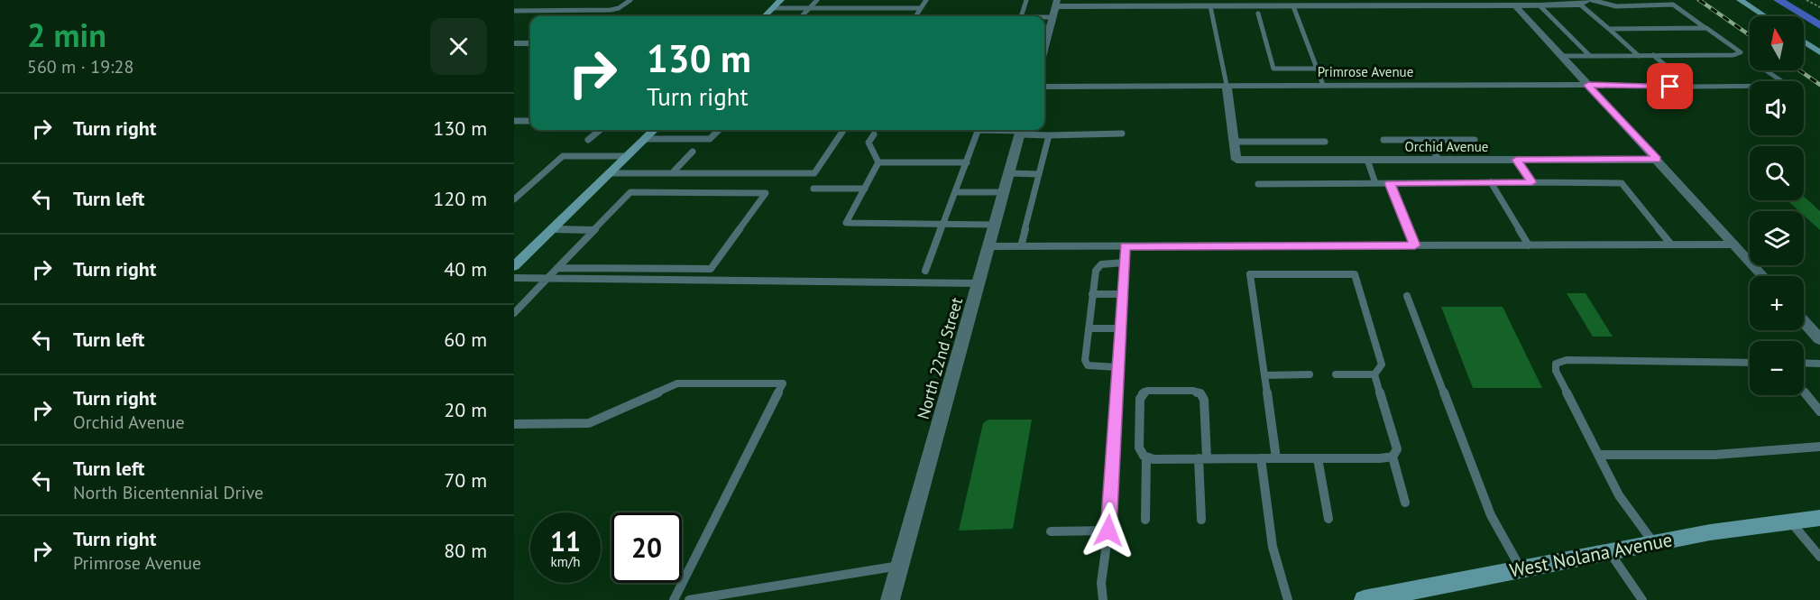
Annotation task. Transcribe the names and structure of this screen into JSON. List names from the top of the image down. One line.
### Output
{"streets":{"main road":["West Nolana Avenue"],"street":["Primrose Avenue","Orchid Avenue","North 22nd Street"]},"north":"top","page":{"heading":["2 min","560 m · 19:28"],"map_buttons":["+","−"],"turn":["130 m","Turn right"],"list":[{"name":"Turn right","value":"130 m"},{"name":"Turn left","value":"120 m"},{"name":"Turn right","value":"40 m"},{"name":"Turn left","value":"60 m"},{"name":"Turn right","note":"Orchid Avenue","value":"20 m"},{"name":"Turn left","note":"North Bicentennial Drive","value":"70 m"},{"name":"Turn right","note":"Primrose Avenue","value":"80 m"}],"speed":"11 km/h","limit":"20"}}
